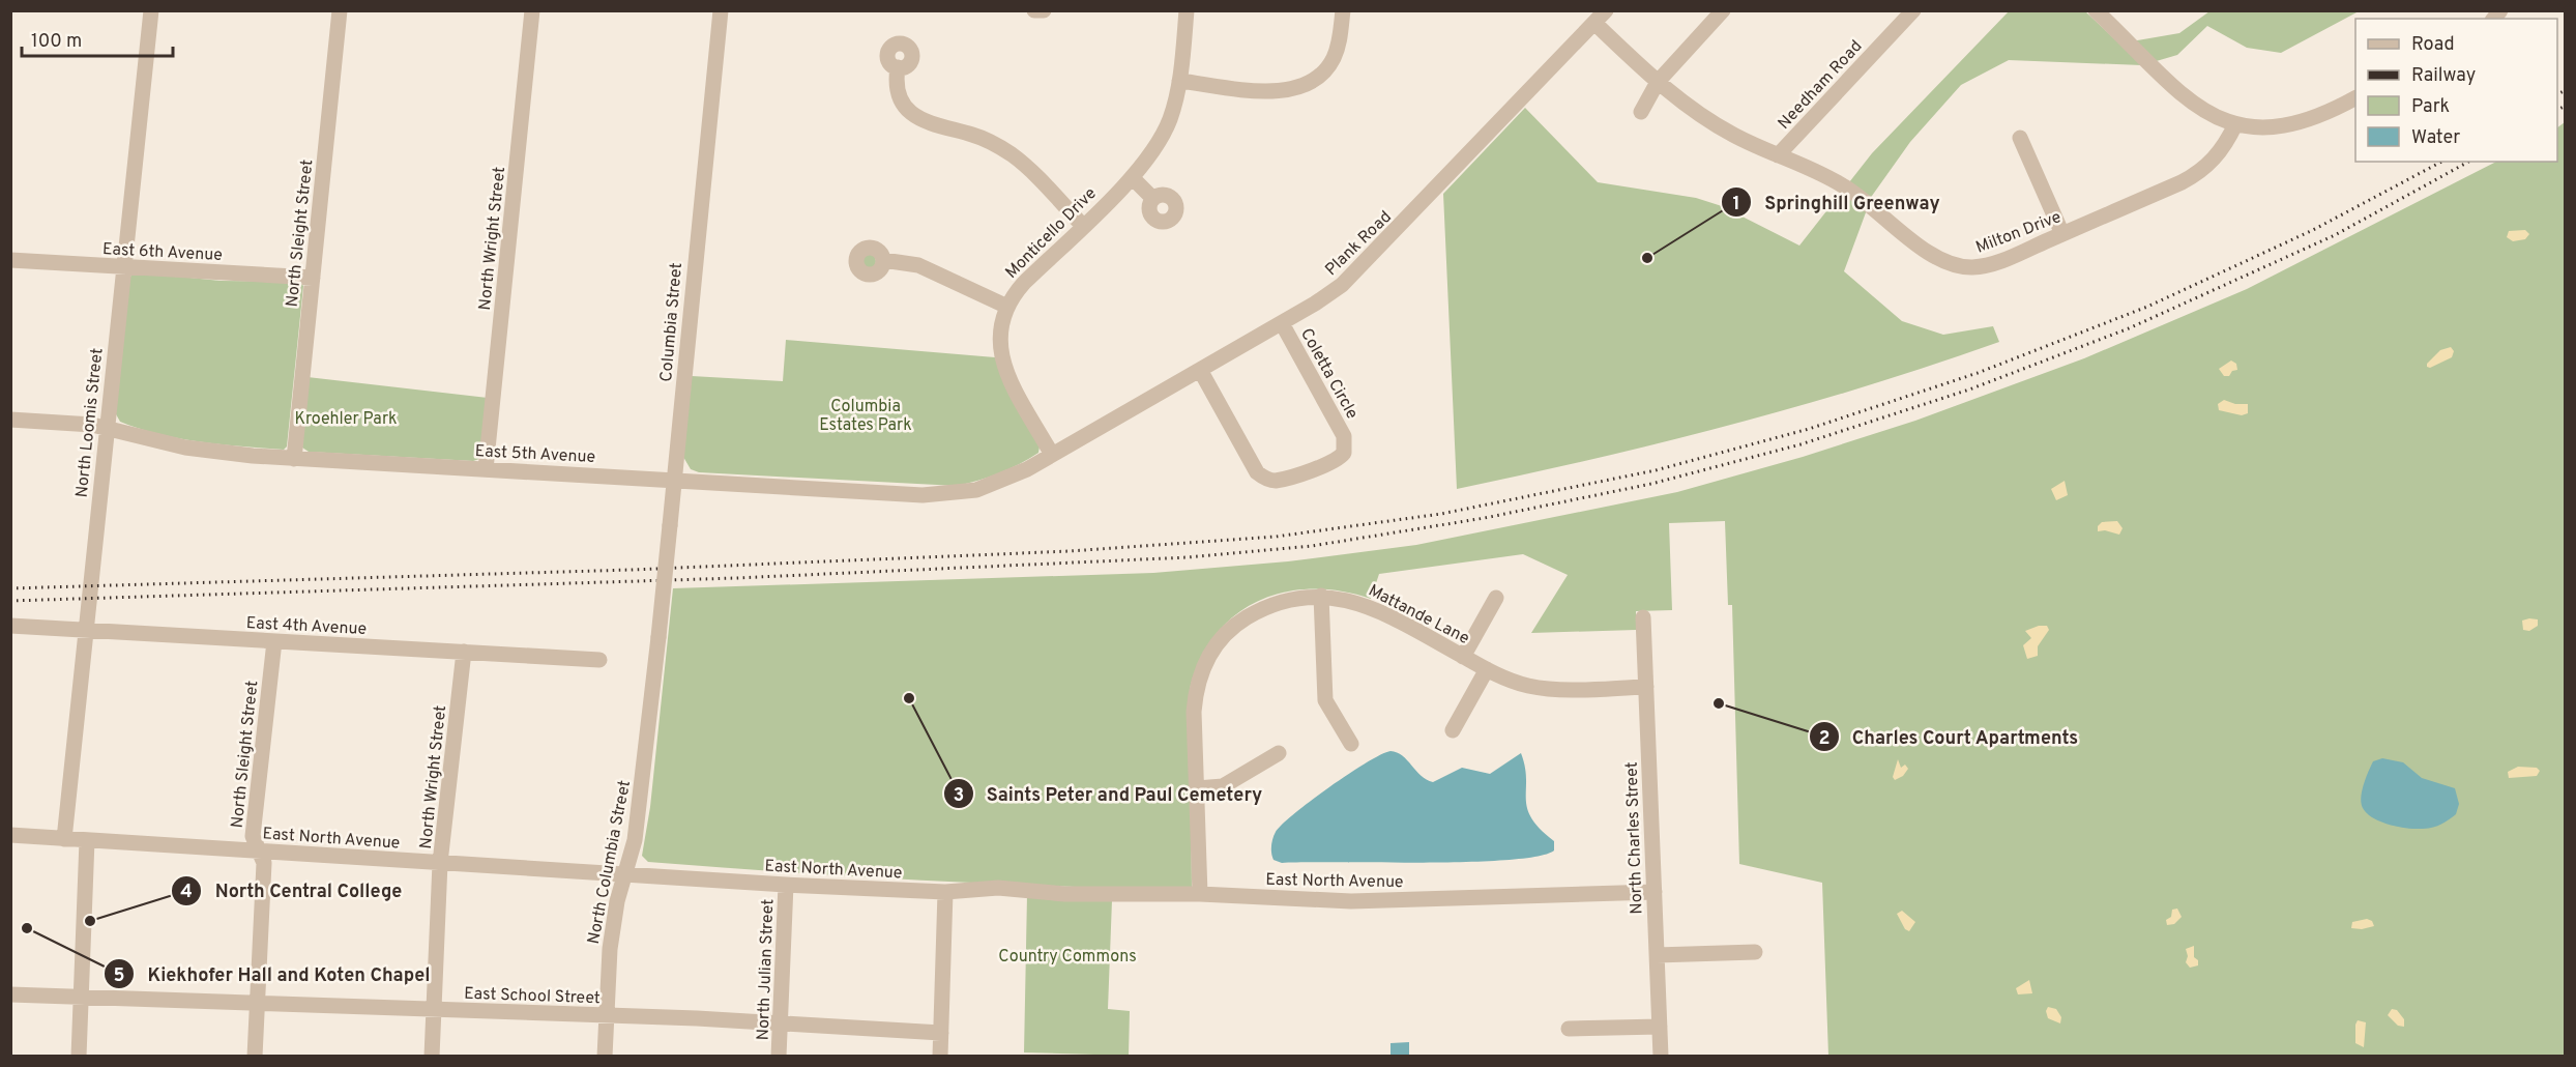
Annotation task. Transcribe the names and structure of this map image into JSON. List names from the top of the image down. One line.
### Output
{"streets":{"street":["Needham Road","Milton Drive","Monticello Drive","North Sleight Street","North Wright Street","Plank Road","East 6th Avenue","Columbia Street","Coletta Circle","North Loomis Street","East 5th Avenue","Mattande Lane","East 4th Avenue","East North Avenue","North Charles Street","North Columbia Street","North Julian Street","East School Street"]},"crossings":[["Needham Road","Milton Drive"],["Milton Drive","Plank Road"],["Monticello Drive","Plank Road"],["Monticello Drive","East 5th Avenue"],["North Sleight Street","East 6th Avenue"],["North Sleight Street","East 5th Avenue"],["North Sleight Street","East 4th Avenue"],["North Sleight Street","East North Avenue"],["North Sleight Street","East School Street"],["North Wright Street","East 5th Avenue"],["North Wright Street","East 4th Avenue"],["North Wright Street","East North Avenue"],["North Wright Street","East School Street"],["Plank Road","Coletta Circle"],["Plank Road","East 5th Avenue"],["East 6th Avenue","North Loomis Street"],["Columbia Street","East 5th Avenue"],["Columbia Street","North Columbia Street"],["North Loomis Street","East 5th Avenue"],["North Loomis Street","East 4th Avenue"],["North Loomis Street","East North Avenue"],["Mattande Lane","East North Avenue"],["Mattande Lane","North Charles Street"],["East North Avenue","North Charles Street"],["East North Avenue","North Columbia Street"],["East North Avenue","North Julian Street"],["North Columbia Street","East School Street"],["North Julian Street","East School Street"]],"parks":["Columbia Estates Park","Kroehler Park","Country Commons"],"places":["Springhill Greenway","Saints Peter and Paul Cemetery","Charles Court Apartments","North Central College","Kiekhofer Hall and Koten Chapel"],"legend":["Road","Railway","Park","Water"],"scale_bar":"100 m"}
